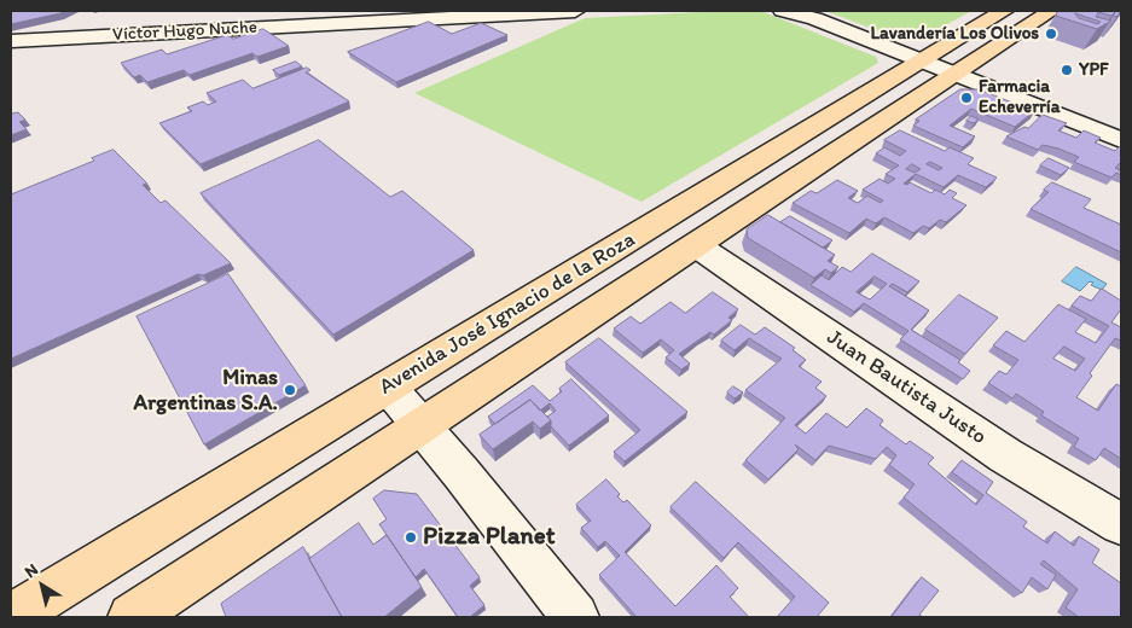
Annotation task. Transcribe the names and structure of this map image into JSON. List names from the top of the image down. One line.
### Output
{"streets":{"main road":["Avenida José Ignacio de la Roza"],"street":["Víctor Hugo Nuche","Juan Bautista Justo"]},"crossings":[["Avenida José Ignacio de la Roza","Juan Bautista Justo"]],"places":["Lavandería Los Olivos","YPF","Farmacia Echeverría","Minas Argentinas S.A.","Pizza Planet"],"north":"top left"}
